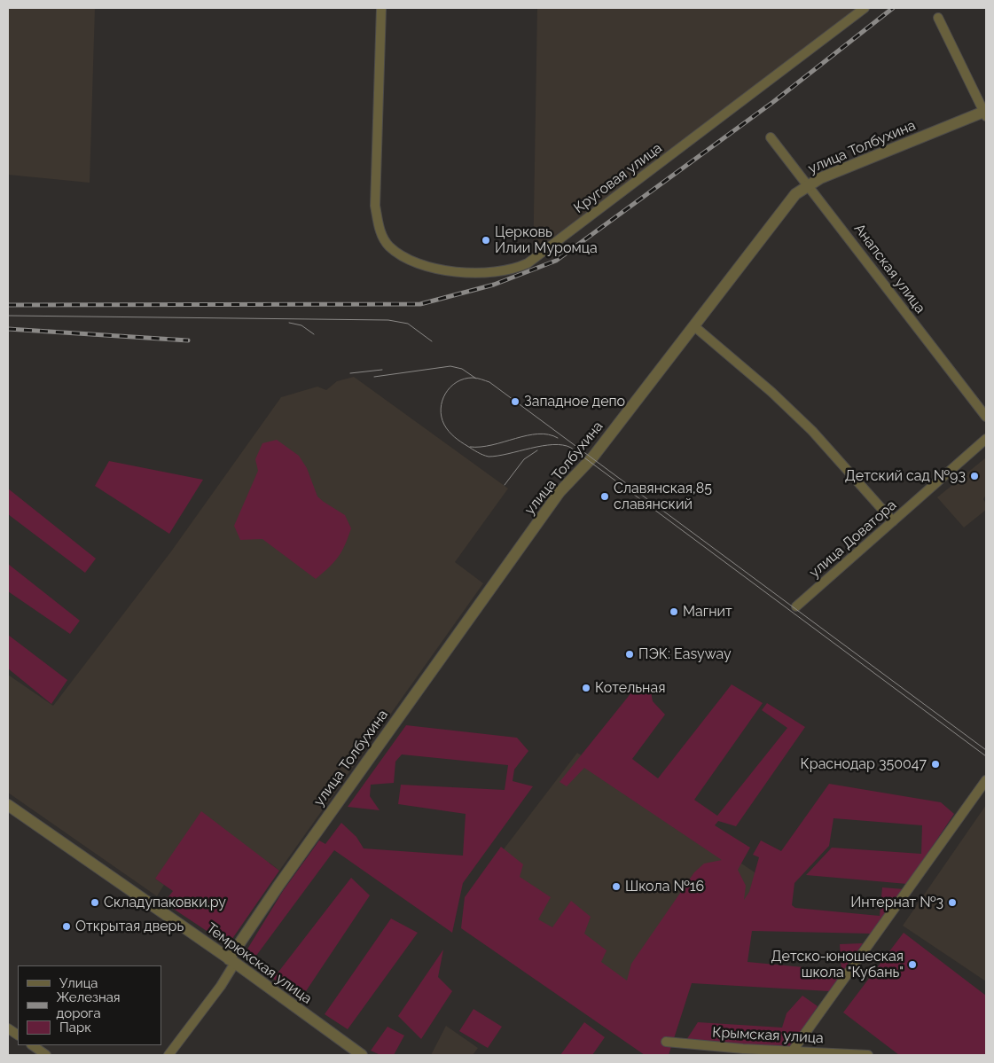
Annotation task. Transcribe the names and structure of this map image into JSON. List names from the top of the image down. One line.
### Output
{"streets":{"street":["улица Толбухина","Круговая улица","Анапская улица","улица Доватора","Темрюкская улица","Крымская улица"]},"crossings":[["улица Толбухина","Анапская улица"],["улица Толбухина","Темрюкская улица"]],"places":["Церковь Илии Муромца","Западное депо","Детский сад №93","Славянская,85 славянский","Магнит","ПЭК: Easyway","Котельная","Краснодар 350047","Школа №16","Складупаковки.ру","Интернат №3","Открытая дверь","Детско-юношеская школа \"Кубань\""],"legend":["Улица","Железная дорога","Парк"]}
